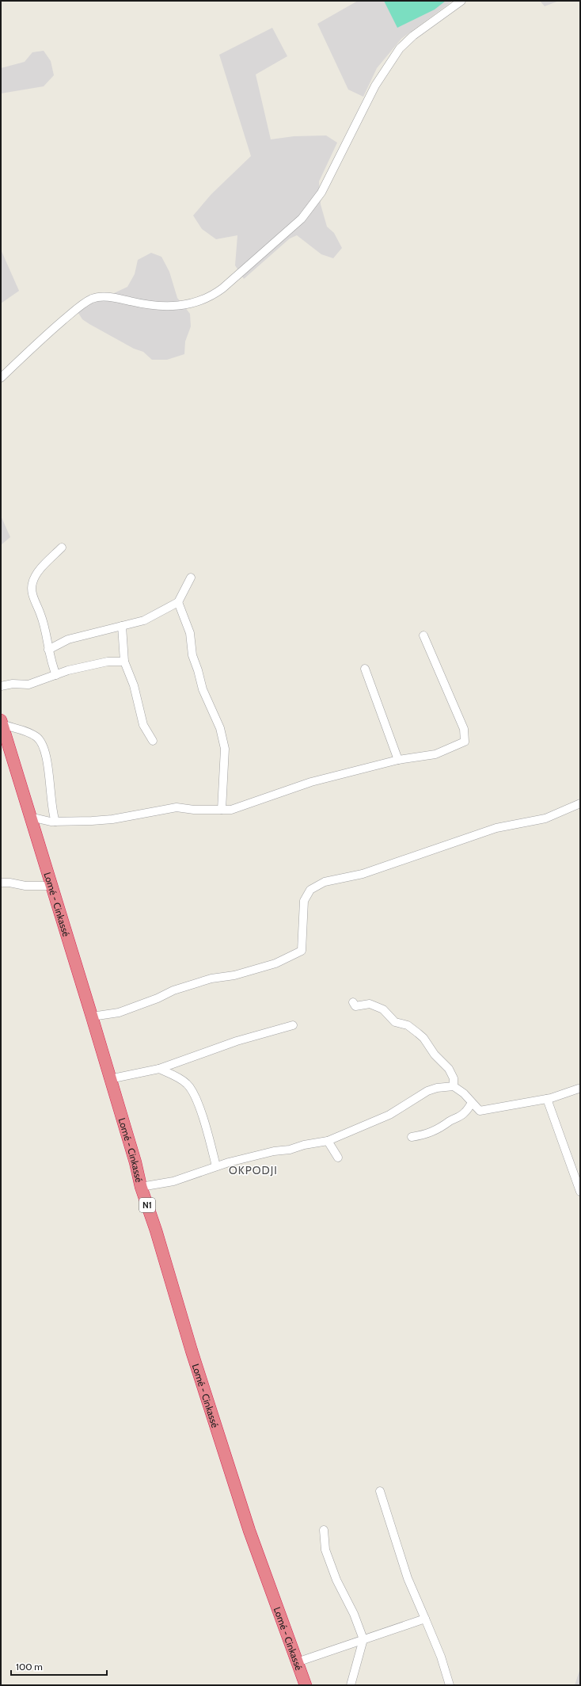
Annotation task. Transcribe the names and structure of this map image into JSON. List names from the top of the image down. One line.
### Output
{"streets":{"highway":["Lomé - Cinkassé","N1"]},"districts":["OKPODJI"],"scale_bar":"100 m"}
